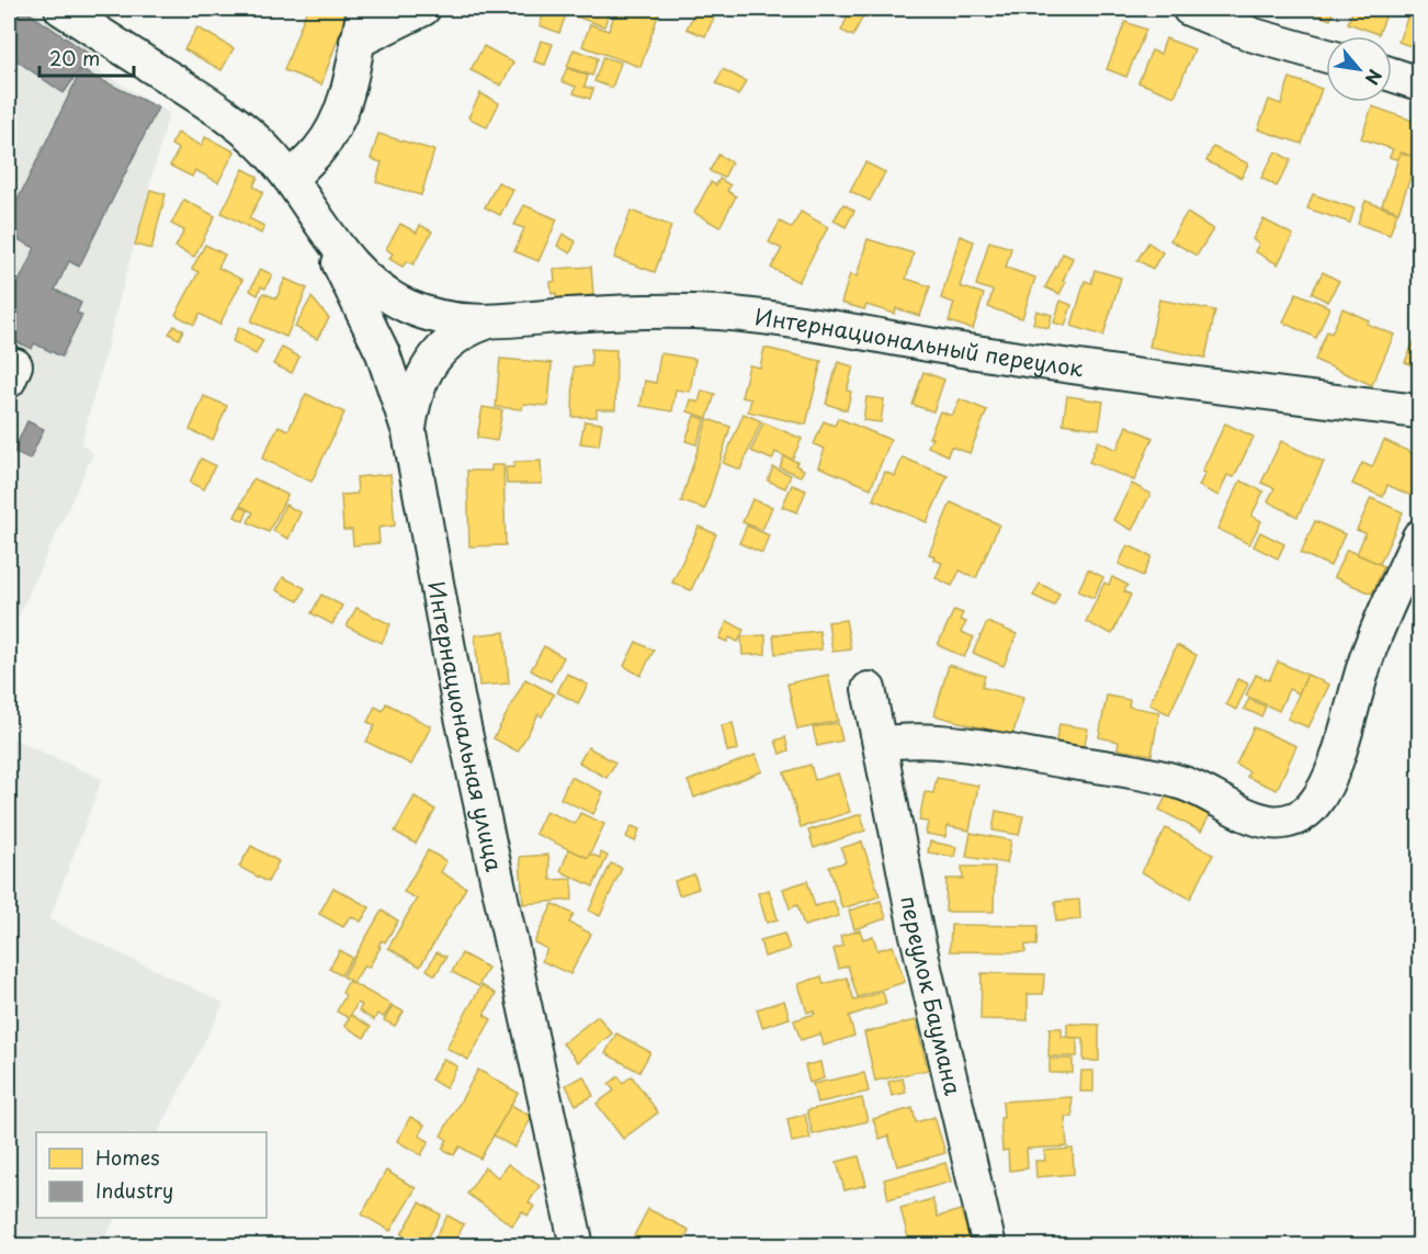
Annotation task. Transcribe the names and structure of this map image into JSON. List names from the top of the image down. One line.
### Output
{"streets":{"street":["Интернациональный переулок","Интернациональная улица","переулок Баумана"]},"crossings":[["Интернациональный переулок","Интернациональная улица"]],"legend":["Homes","Industry"],"scale_bar":"20 m","north":"bottom right"}
